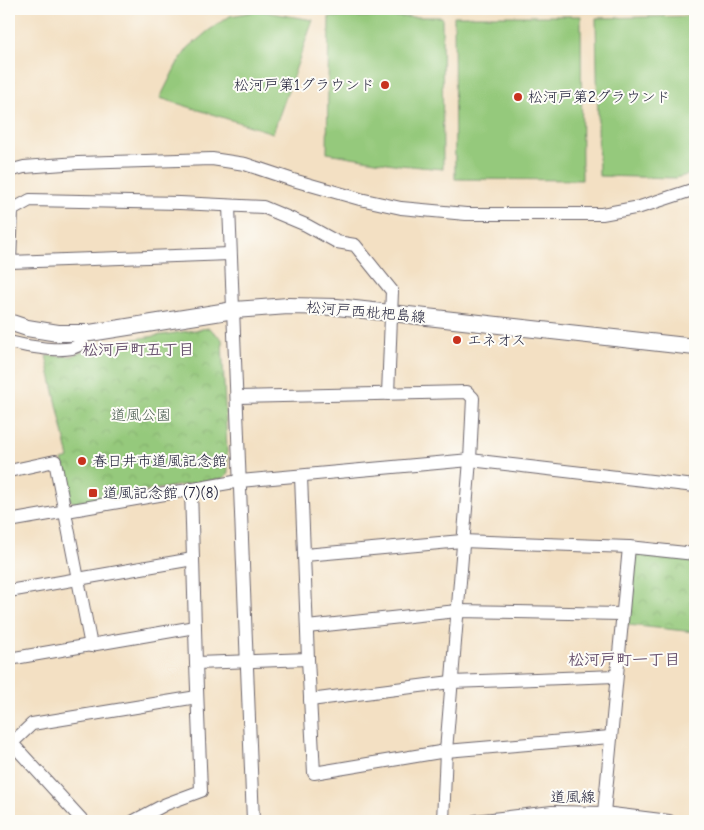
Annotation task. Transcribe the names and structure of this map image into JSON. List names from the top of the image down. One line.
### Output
{"streets":{"main road":["松河戸西枇杷島線"],"street":["道風線"]},"districts":["松河戸町五丁目","松河戸町一丁目"],"parks":["道風公園"],"places":{"other":["松河戸第1グラウンド","松河戸第2グラウンド","エネオス","春日井市道風記念館"],"transit":["道風記念館 (7)(8)"]}}
